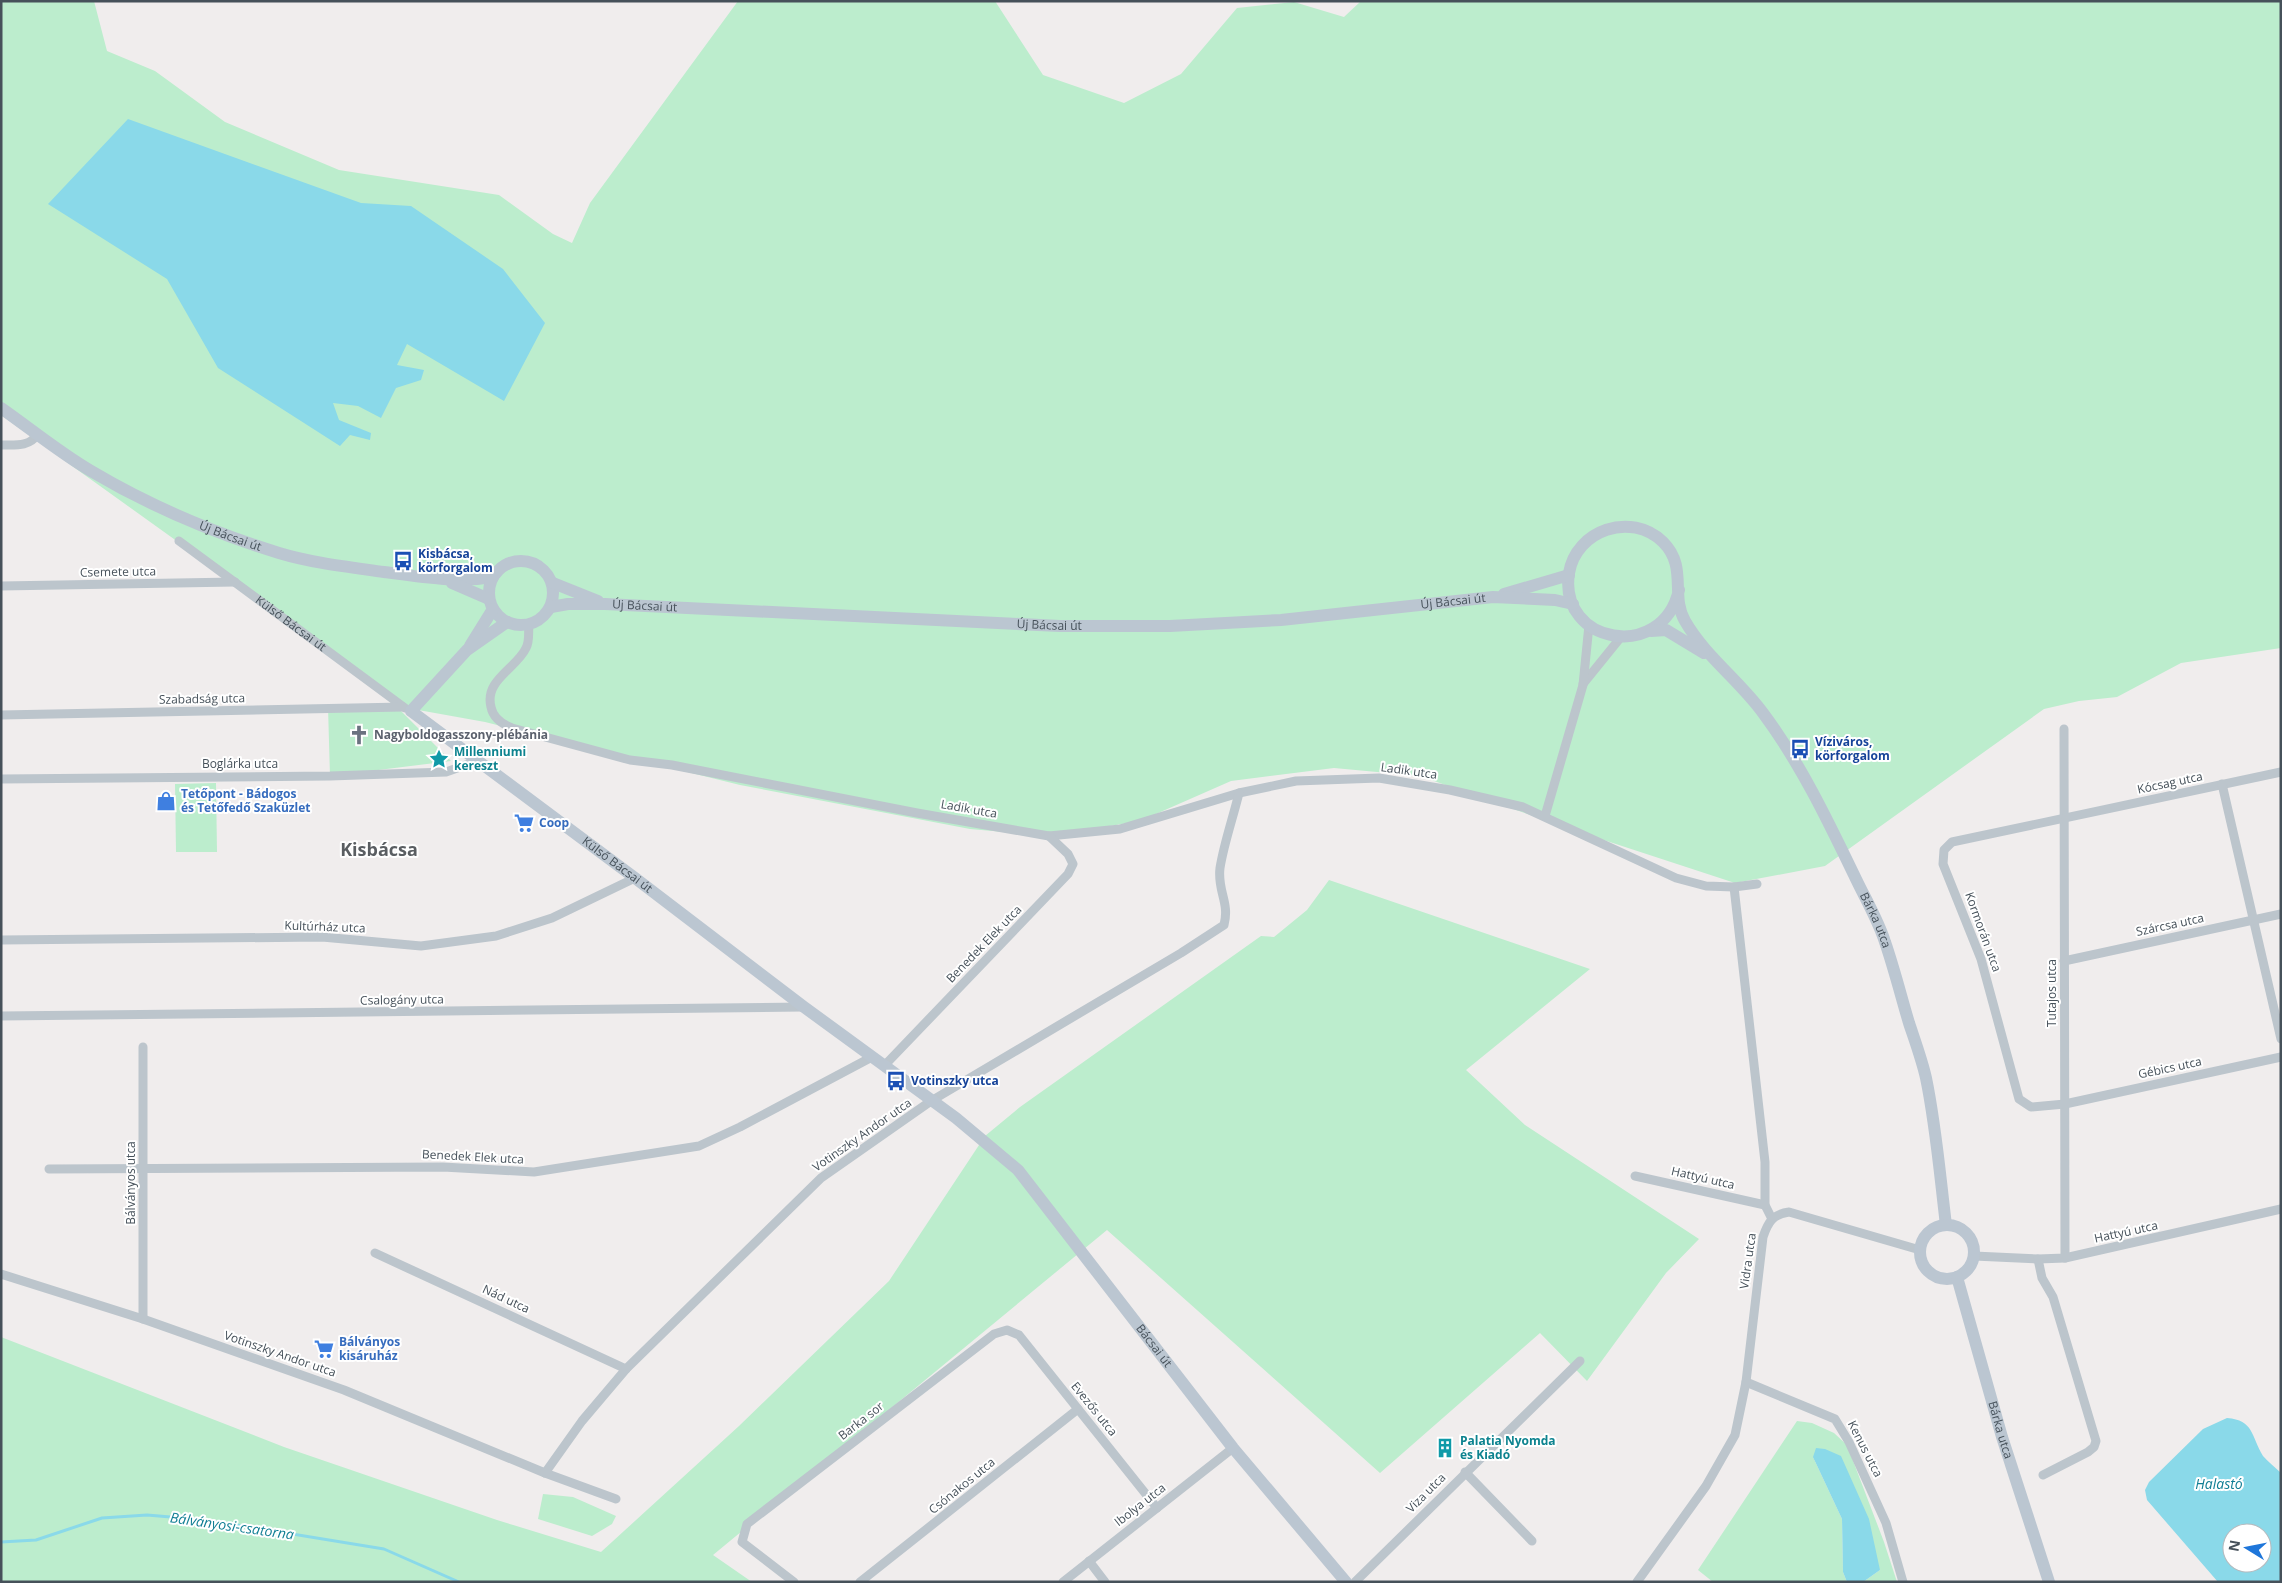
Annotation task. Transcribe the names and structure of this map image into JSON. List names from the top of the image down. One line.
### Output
{"streets":{"street":["Új Bácsai út","Csemete utca","Külső Bácsai út","Szabadság utca","Boglárka utca","Ladik utca","Kócsag utca","Bárka utca","Szárcsa utca","Kultúrház utca","Kormorán utca","Benedek Elek utca","Tutajos utca","Csalogány utca","Gébics utca","Votinszky Andor utca","Hattyú utca","Bálványos utca","Vidra utca","Nád utca","Bácsai út","Evezős utca","Barka sor","Kenus utca","Csónakos utca","Viza utca","Ibolya utca"]},"crossings":[["Új Bácsai út","Ladik utca"],["Csemete utca","Külső Bácsai út"],["Külső Bácsai út","Szabadság utca"],["Külső Bácsai út","Boglárka utca"],["Külső Bácsai út","Kultúrház utca"],["Külső Bácsai út","Benedek Elek utca"],["Külső Bácsai út","Csalogány utca"],["Külső Bácsai út","Votinszky Andor utca"],["Külső Bácsai út","Bácsai út"],["Ladik utca","Benedek Elek utca"],["Ladik utca","Votinszky Andor utca"],["Kócsag utca","Kormorán utca"],["Kócsag utca","Tutajos utca"],["Bárka utca","Hattyú utca"],["Szárcsa utca","Tutajos utca"],["Kormorán utca","Tutajos utca"],["Kormorán utca","Gébics utca"],["Benedek Elek utca","Bálványos utca"],["Tutajos utca","Gébics utca"],["Tutajos utca","Hattyú utca"],["Votinszky Andor utca","Bálványos utca"],["Votinszky Andor utca","Nád utca"],["Vidra utca","Kenus utca"],["Bácsai út","Ibolya utca"],["Evezős utca","Barka sor"],["Evezős utca","Csónakos utca"],["Evezős utca","Ibolya utca"]],"districts":["Kisbácsa"],"water":["Halastó","Bálványosi-csatorna"],"places":{"bus stop":["Kisbácsa, körforgalom","Víziváros, körforgalom","Votinszky utca"],"church":["Nagyboldogasszony-plébánia"],"place":["Millenniumi kereszt"],"shop":["Tetőpont - Bádogos és Tetőfedő Szaküzlet"],"supermarket":["Coop","Bálványos kisáruház"],"building":["Palatia Nyomda és Kiadó"]},"north":"left"}
